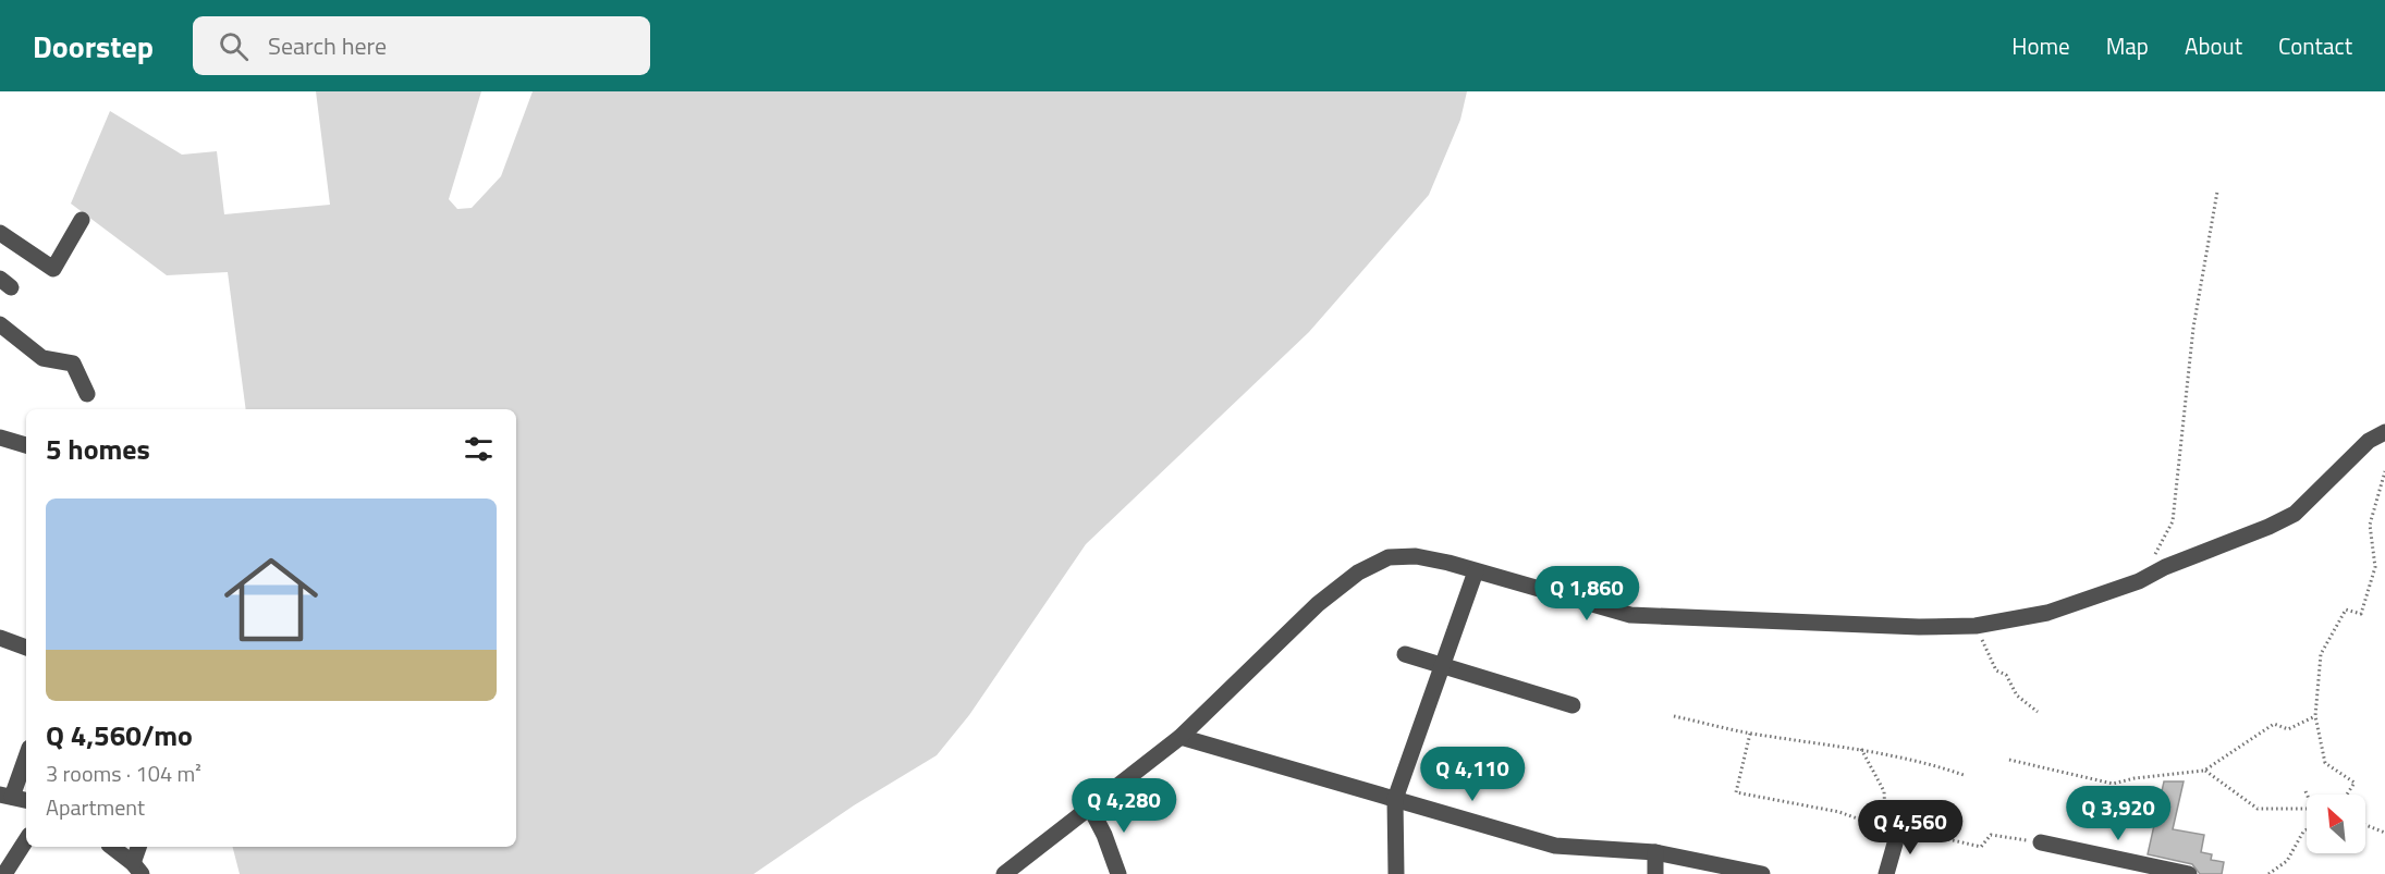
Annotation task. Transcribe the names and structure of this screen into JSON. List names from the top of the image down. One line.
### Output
{"north":"top left","page":{"header":"Doorstep","search":"Search here","nav":["Home","Map","About","Contact"],"heading":"5 homes","list":[{"name":"Q 4,560/mo","note":"3 rooms · 104 m² · Apartment"}],"price":["Q 1,860","Q 4,110","Q 4,280","Q 3,920","Q 4,560"]}}
